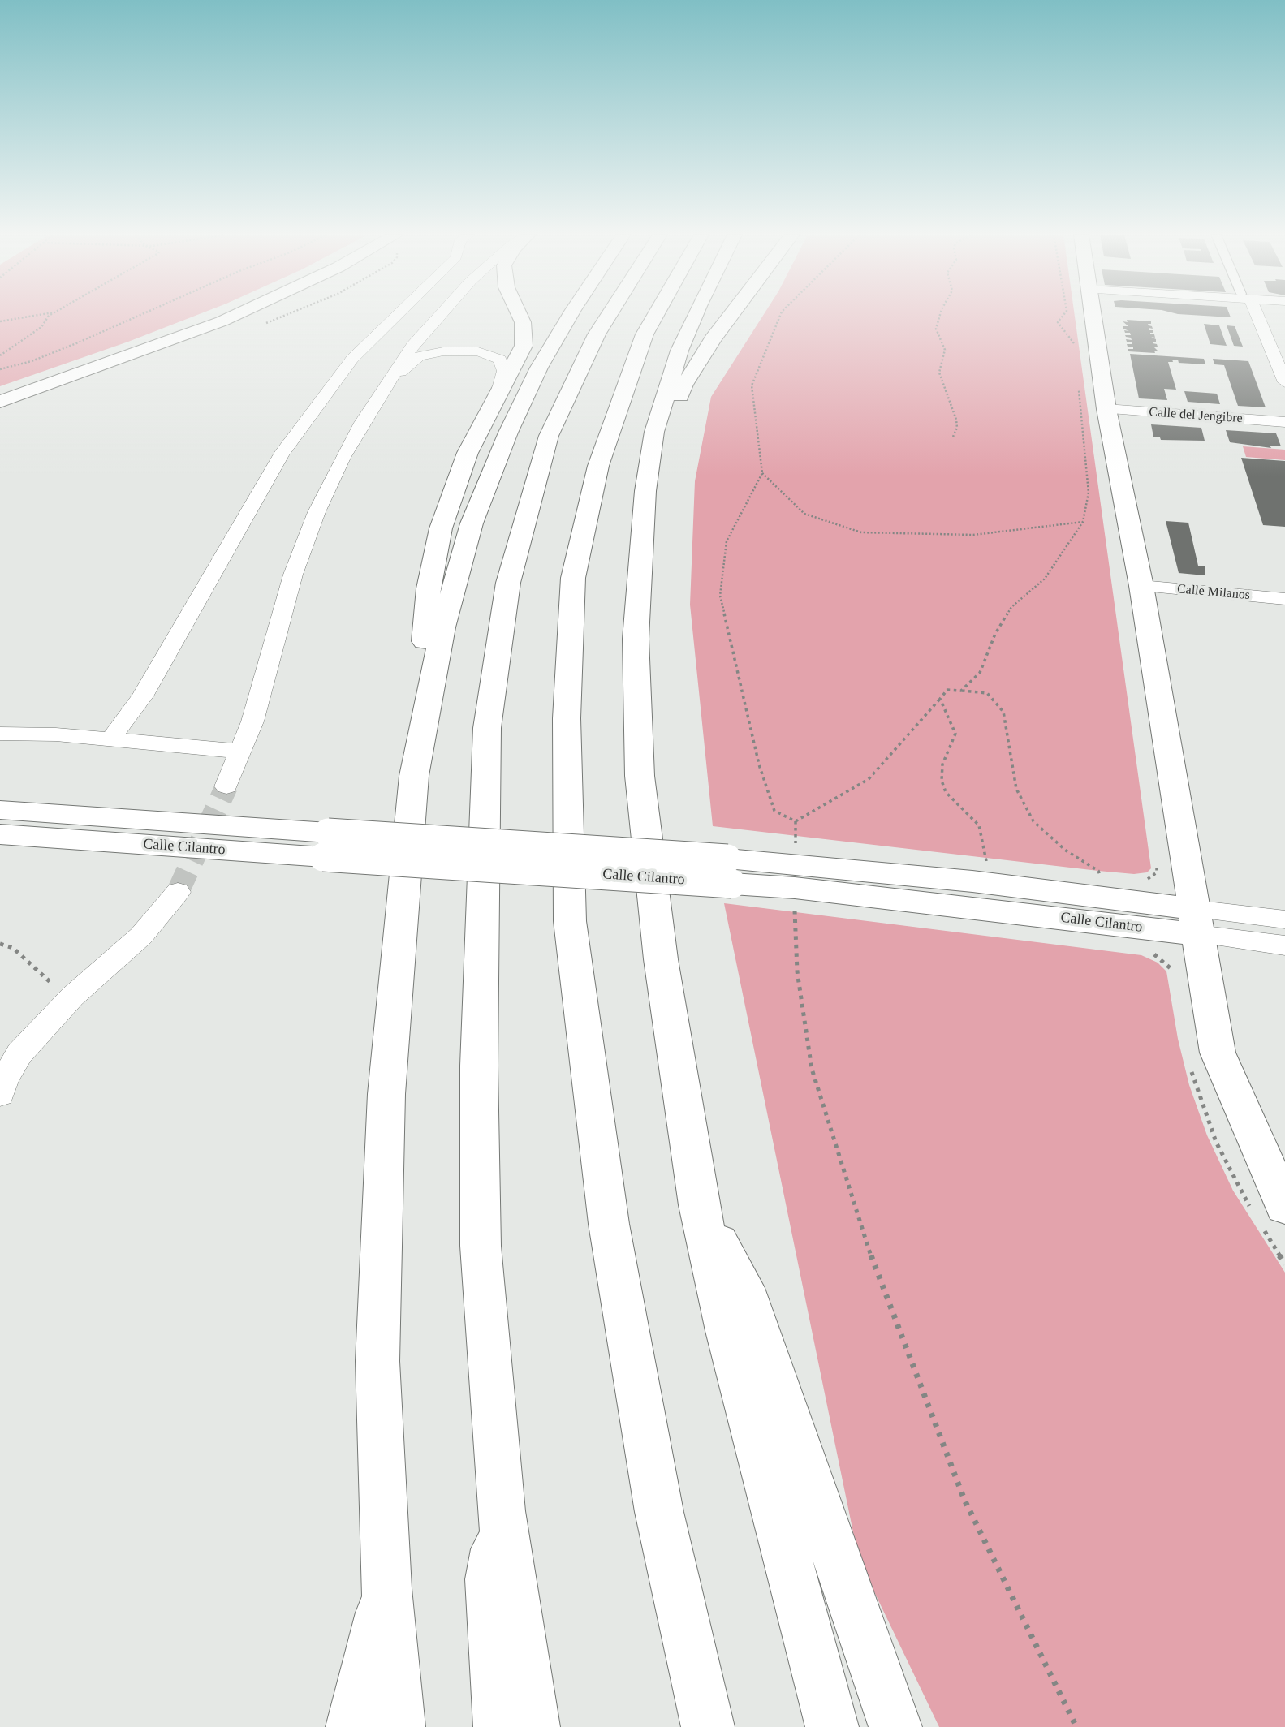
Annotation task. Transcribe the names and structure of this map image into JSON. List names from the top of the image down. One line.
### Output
{"streets":{"main road":["Calle Cilantro"],"street":["Calle del Jengibre","Calle Milanos"]}}
